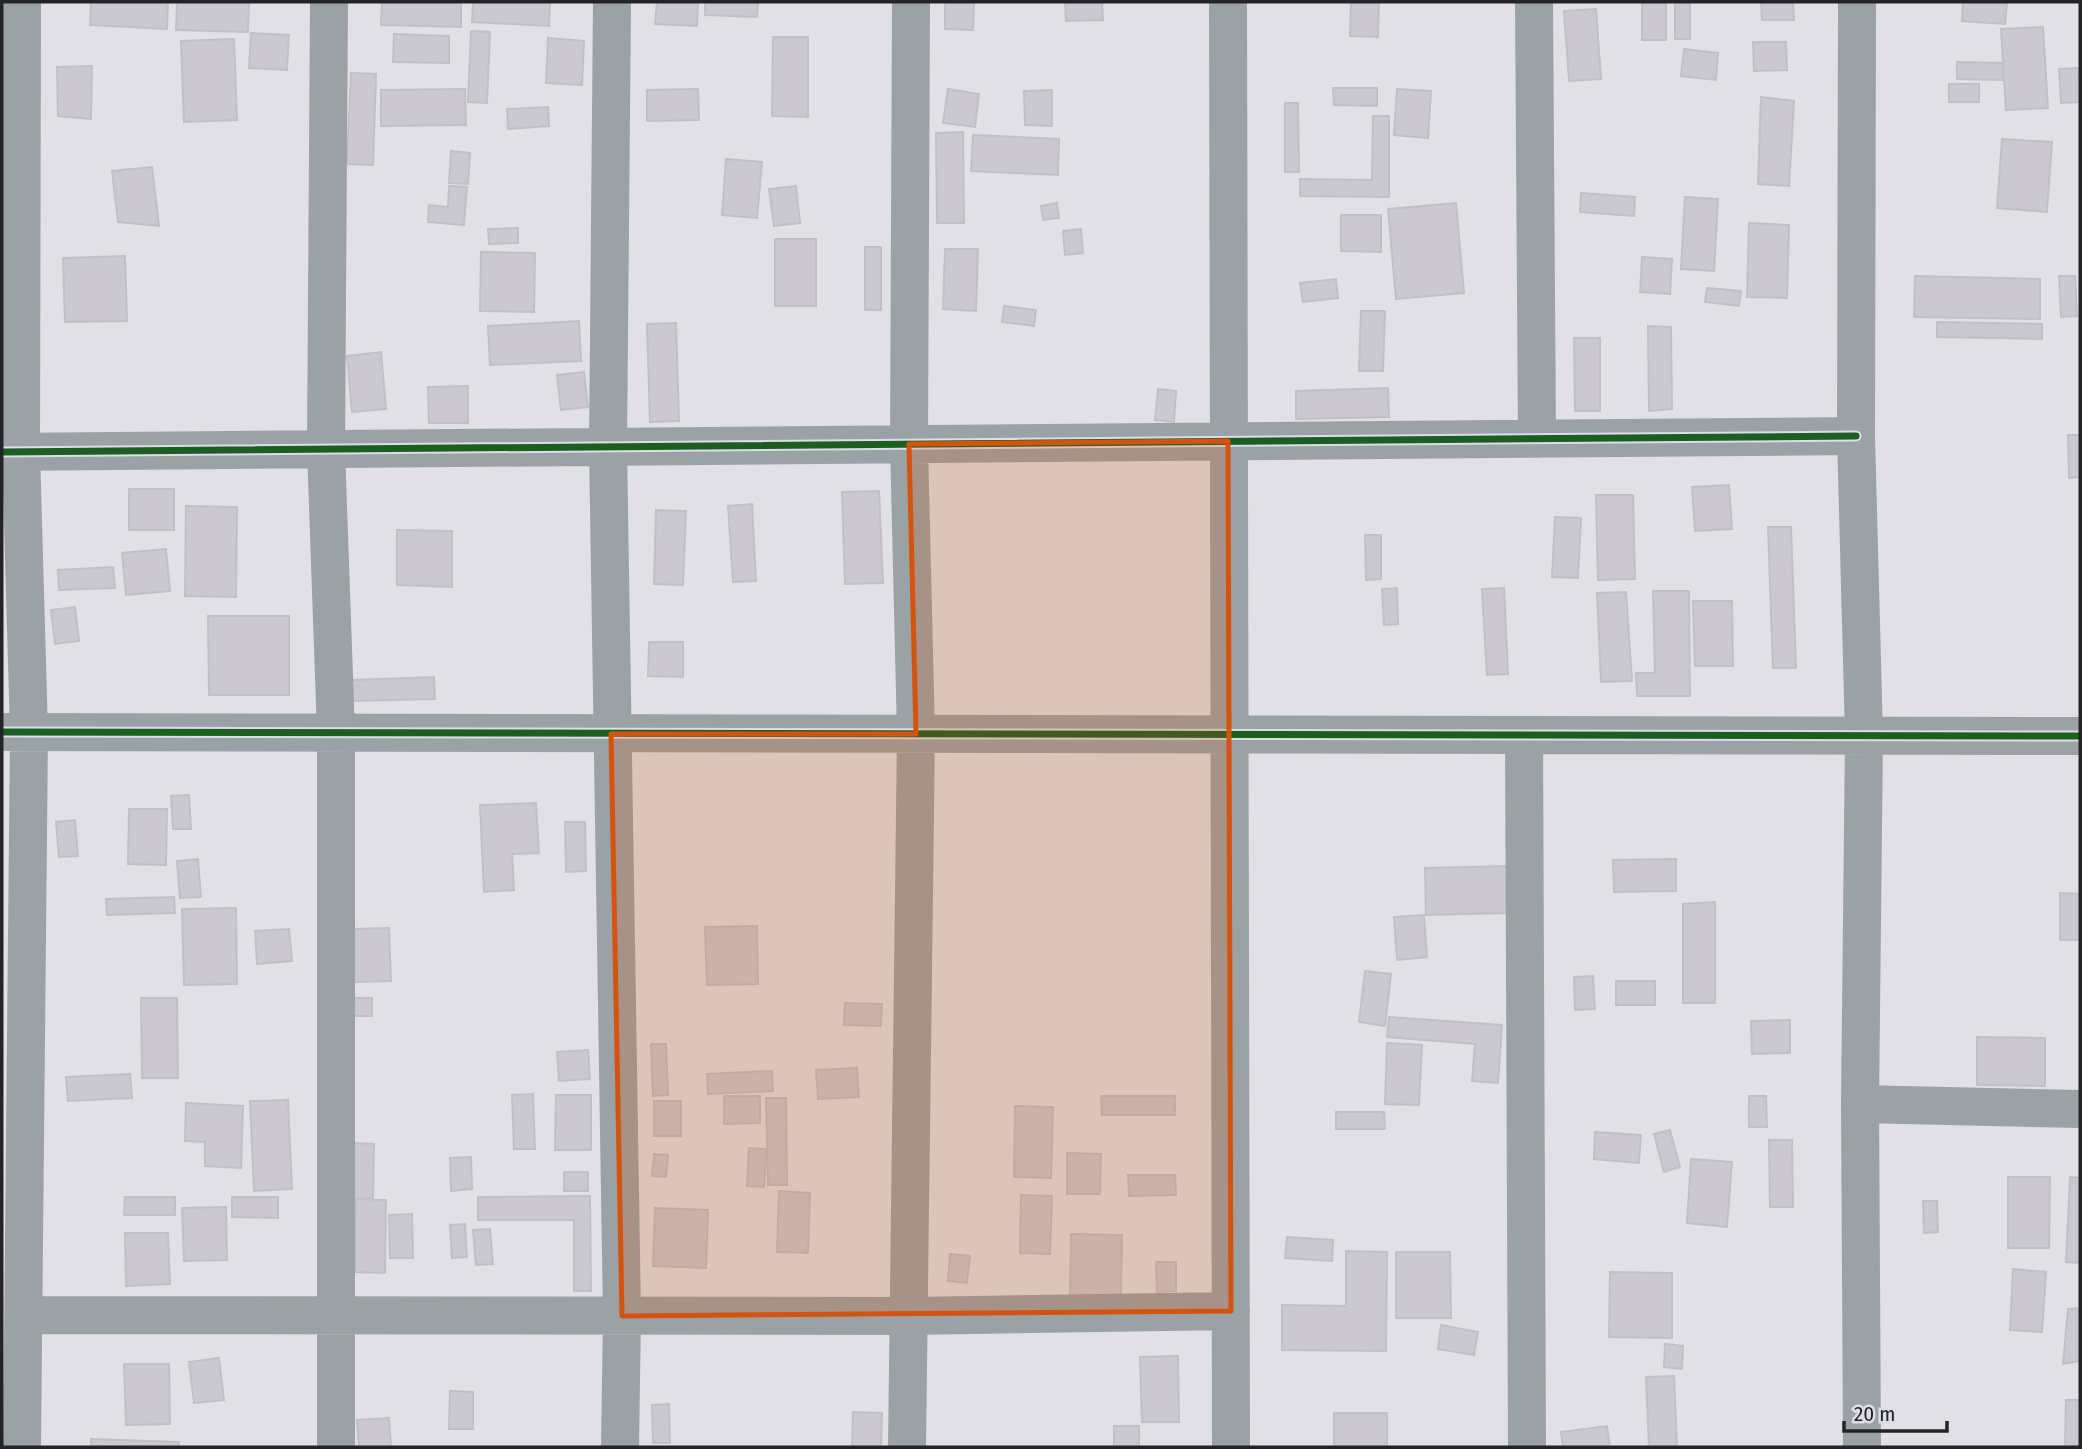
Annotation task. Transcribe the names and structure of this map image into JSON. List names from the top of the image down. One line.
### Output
{"scale_bar":"20 m"}
